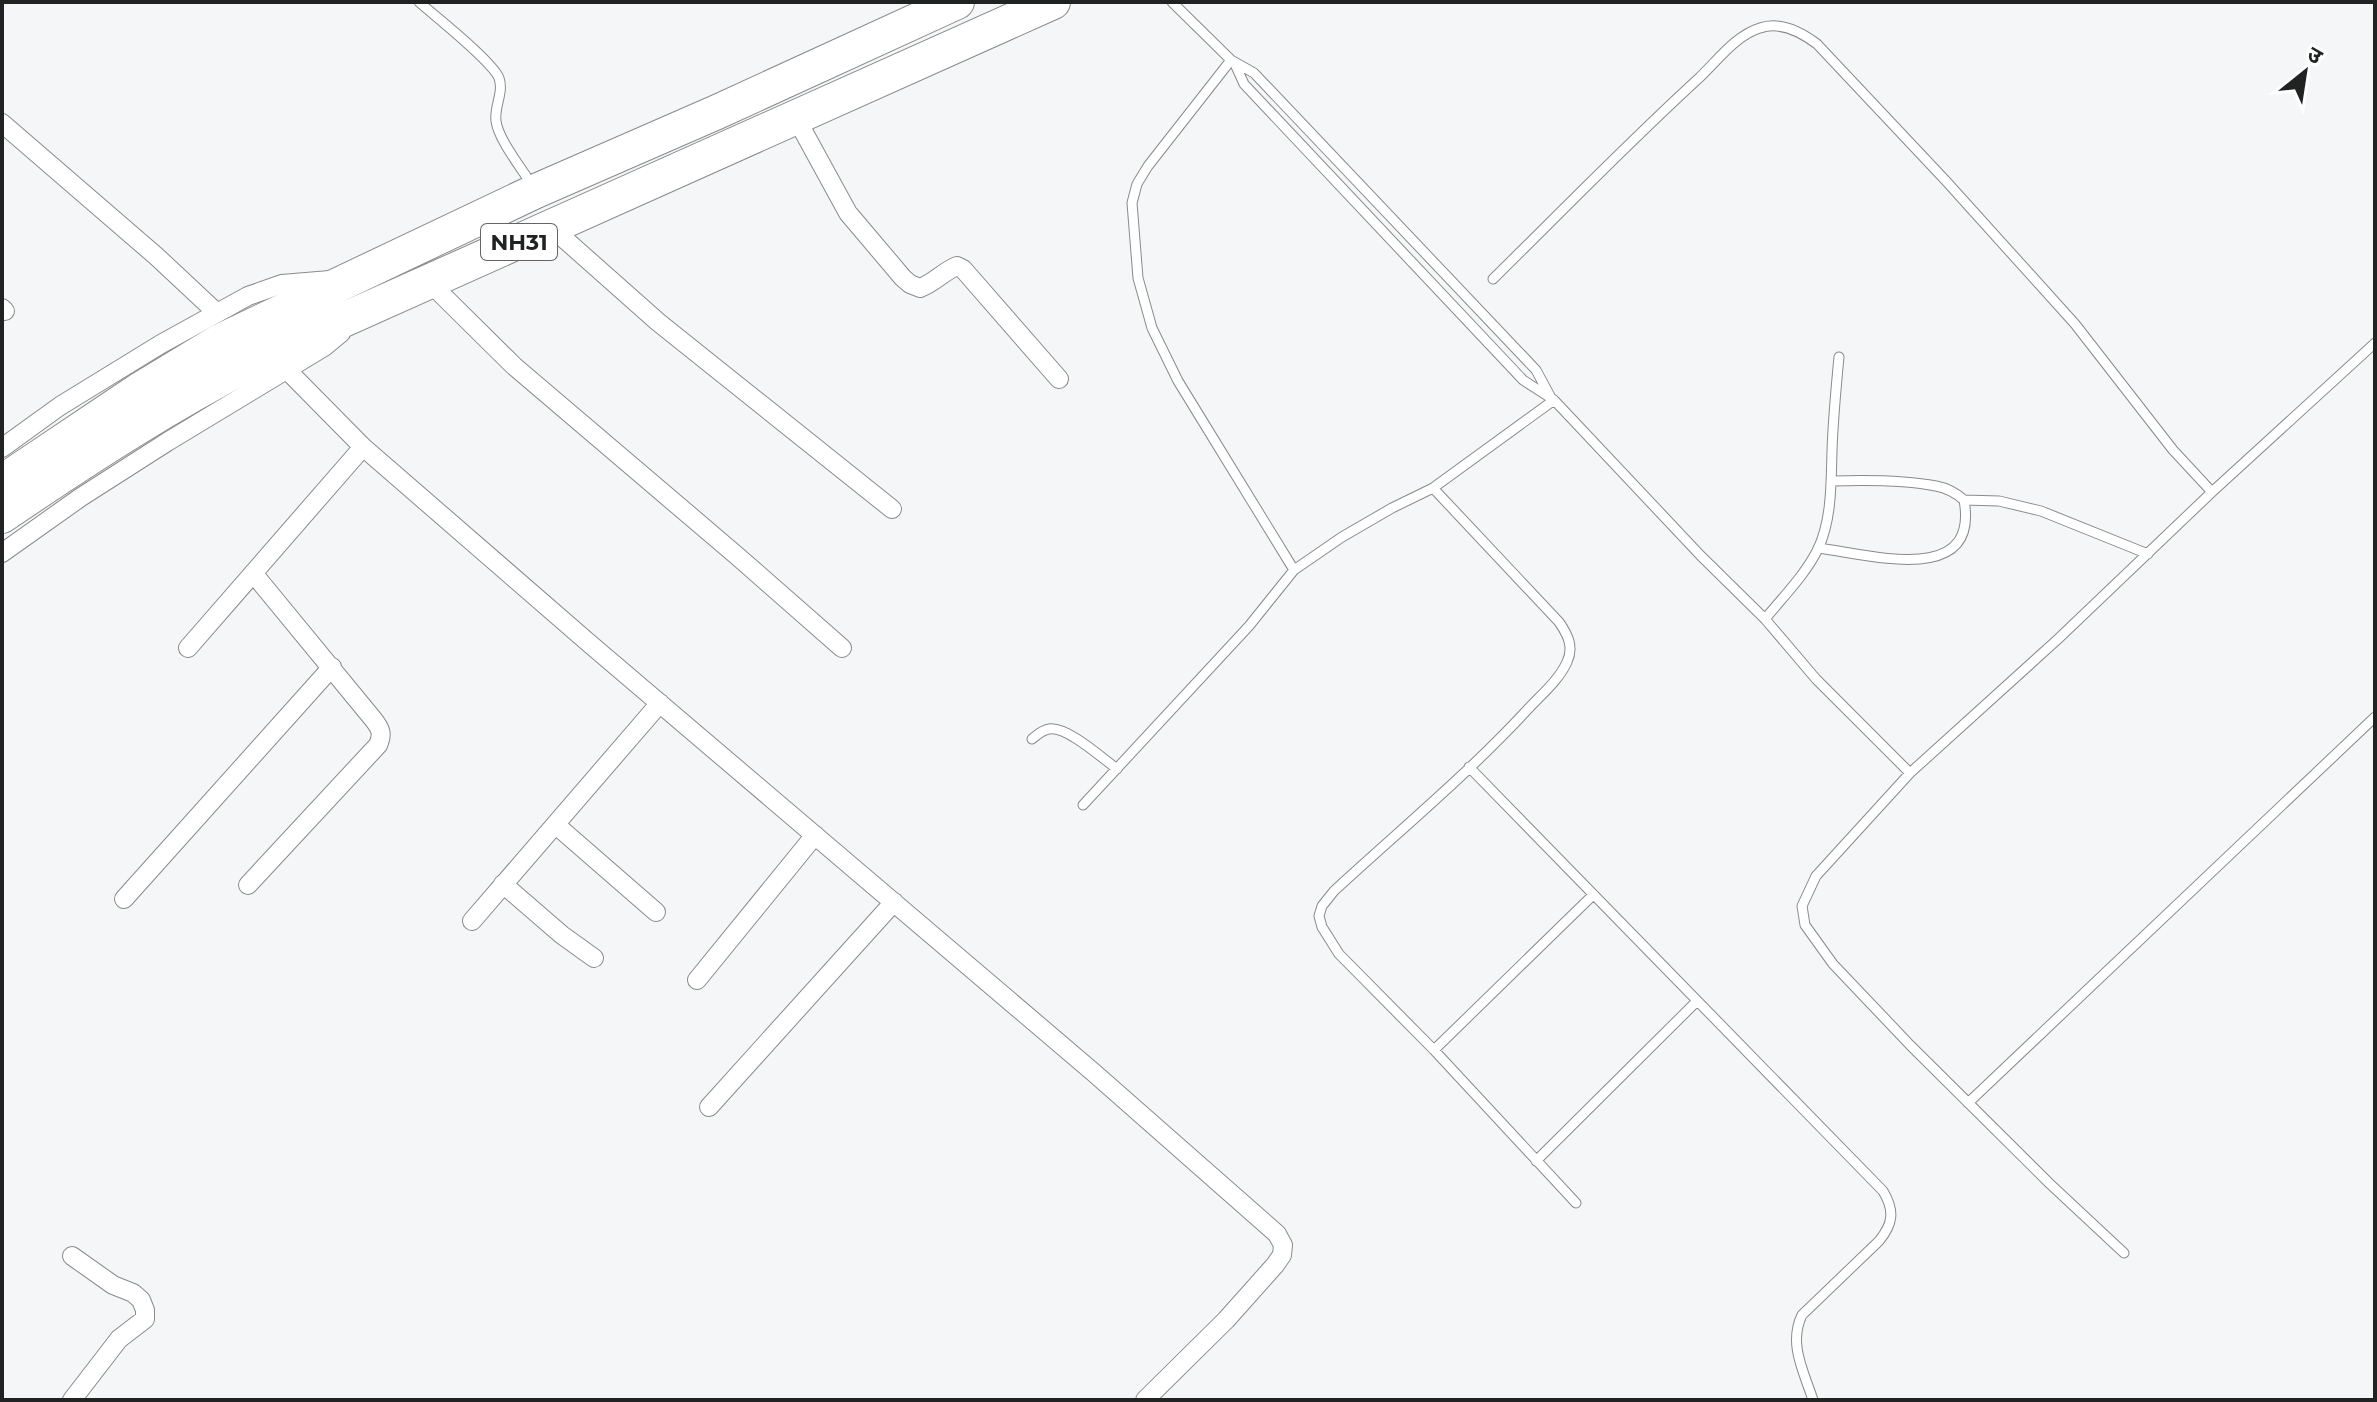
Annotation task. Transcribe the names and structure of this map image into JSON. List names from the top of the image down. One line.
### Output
{"streets":{"highway":["NH31"]},"north":"top right"}
